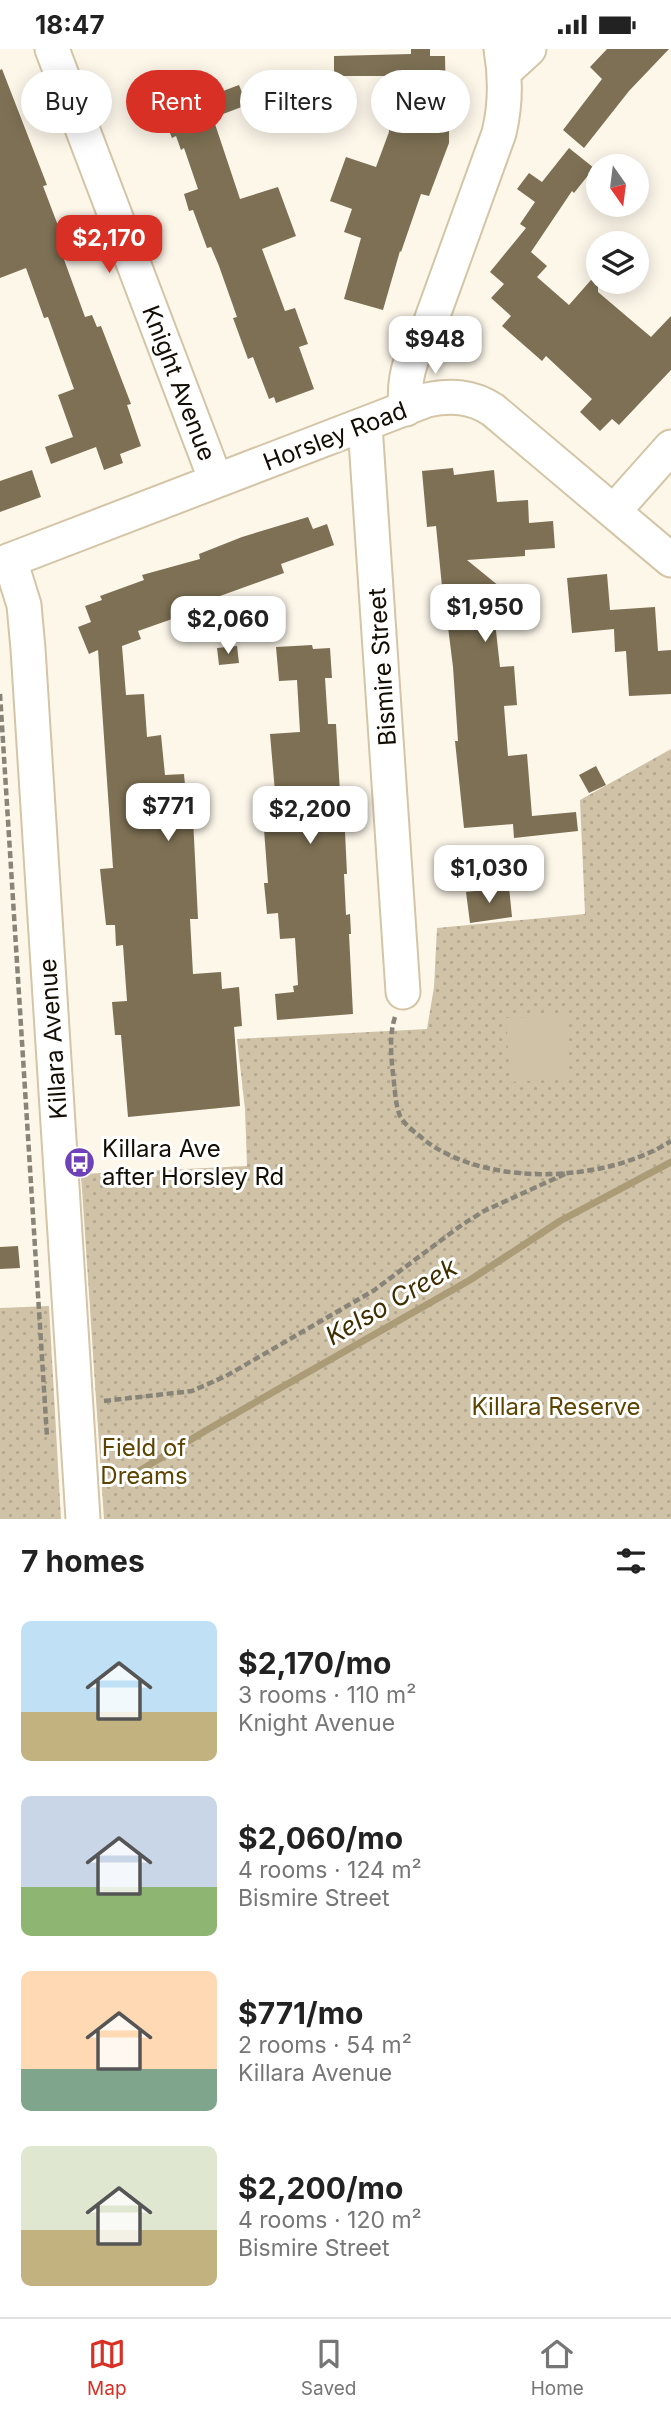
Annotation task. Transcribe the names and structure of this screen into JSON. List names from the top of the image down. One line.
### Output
{"streets":{"street":["Knight Avenue","Horsley Road","Bismire Street","Killara Avenue"]},"crossings":[["Knight Avenue","Horsley Road"],["Horsley Road","Bismire Street"],["Horsley Road","Killara Avenue"]],"water":["Kelso Creek"],"parks":["Killara Reserve","Field of Dreams"],"places":{"bus stop":["Killara Ave after Horsley Rd"]},"north":"bottom","page":{"status":"18:47","chip":["Buy","Rent","Filters","New"],"price":["$2,170","$948","$1,950","$2,060","$771","$2,200","$1,030"],"heading":"7 homes","list":[{"name":"$2,170/mo","note":"3 rooms · 110 m² · Knight Avenue"},{"name":"$2,060/mo","note":"4 rooms · 124 m² · Bismire Street"},{"name":"$771/mo","note":"2 rooms · 54 m² · Killara Avenue"},{"name":"$2,200/mo","note":"4 rooms · 120 m² · Bismire Street"}],"tabs":["Map","Saved","Home"]}}
